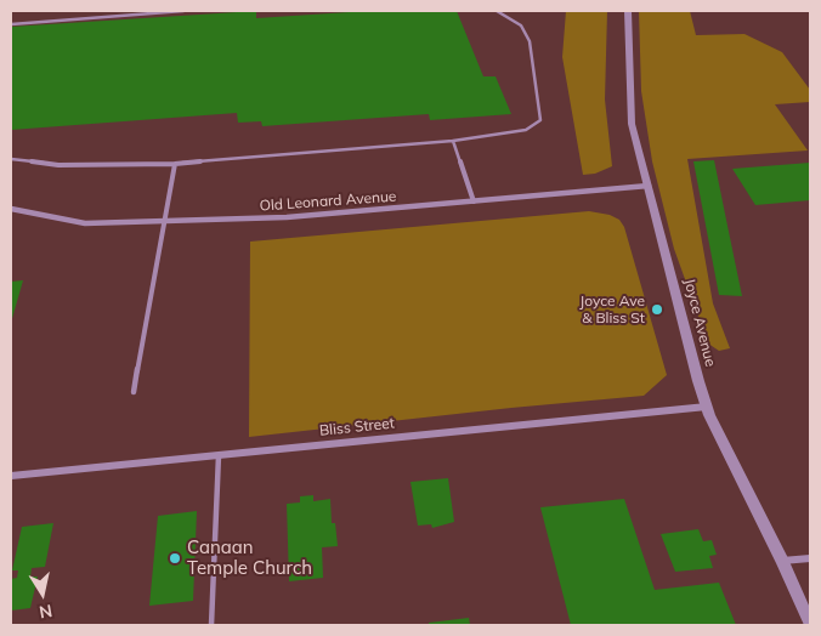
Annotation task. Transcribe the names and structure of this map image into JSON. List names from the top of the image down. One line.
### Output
{"streets":{"street":["Old Leonard Avenue","Joyce Avenue","Bliss Street"]},"crossings":[["Old Leonard Avenue","Joyce Avenue"],["Joyce Avenue","Bliss Street"]],"places":["Joyce Ave & Bliss St","Canaan Temple Church"],"north":"bottom"}
